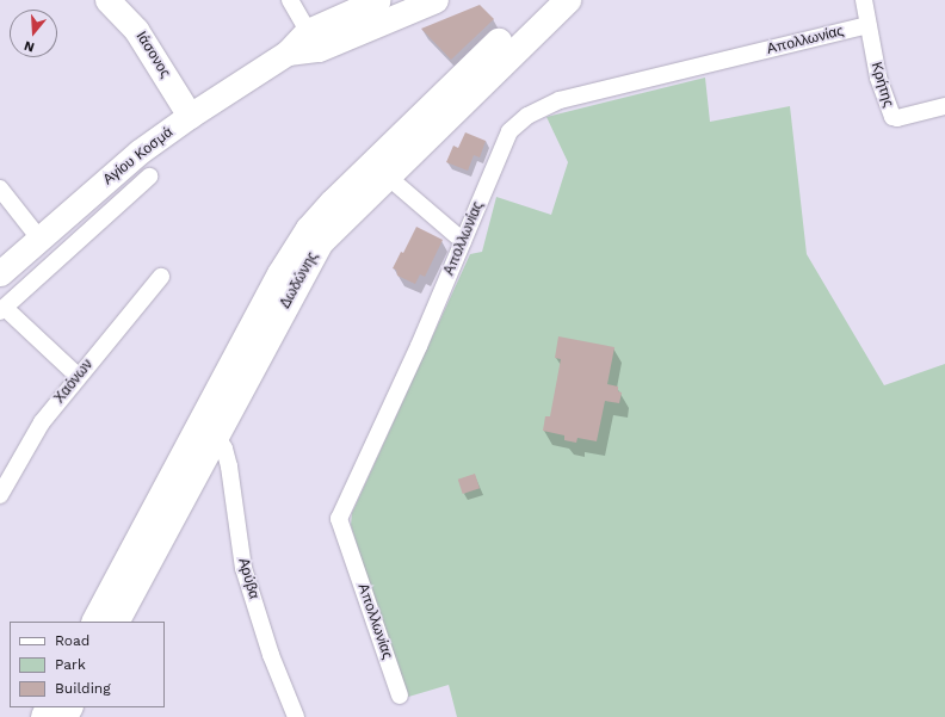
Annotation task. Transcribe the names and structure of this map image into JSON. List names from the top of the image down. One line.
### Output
{"streets":{"main road":["Δωδώνης"],"street":["Απολλωνίας","Ιάσονος","Κρήτης","Αγίου Κοσμά","Χαόνων","Αρύβα"]},"crossings":[["Απολλωνίας","Κρήτης"],["Ιάσονος","Αγίου Κοσμά"],["Δωδώνης","Αρύβα"]],"legend":["Road","Park","Building"],"north":"bottom"}
